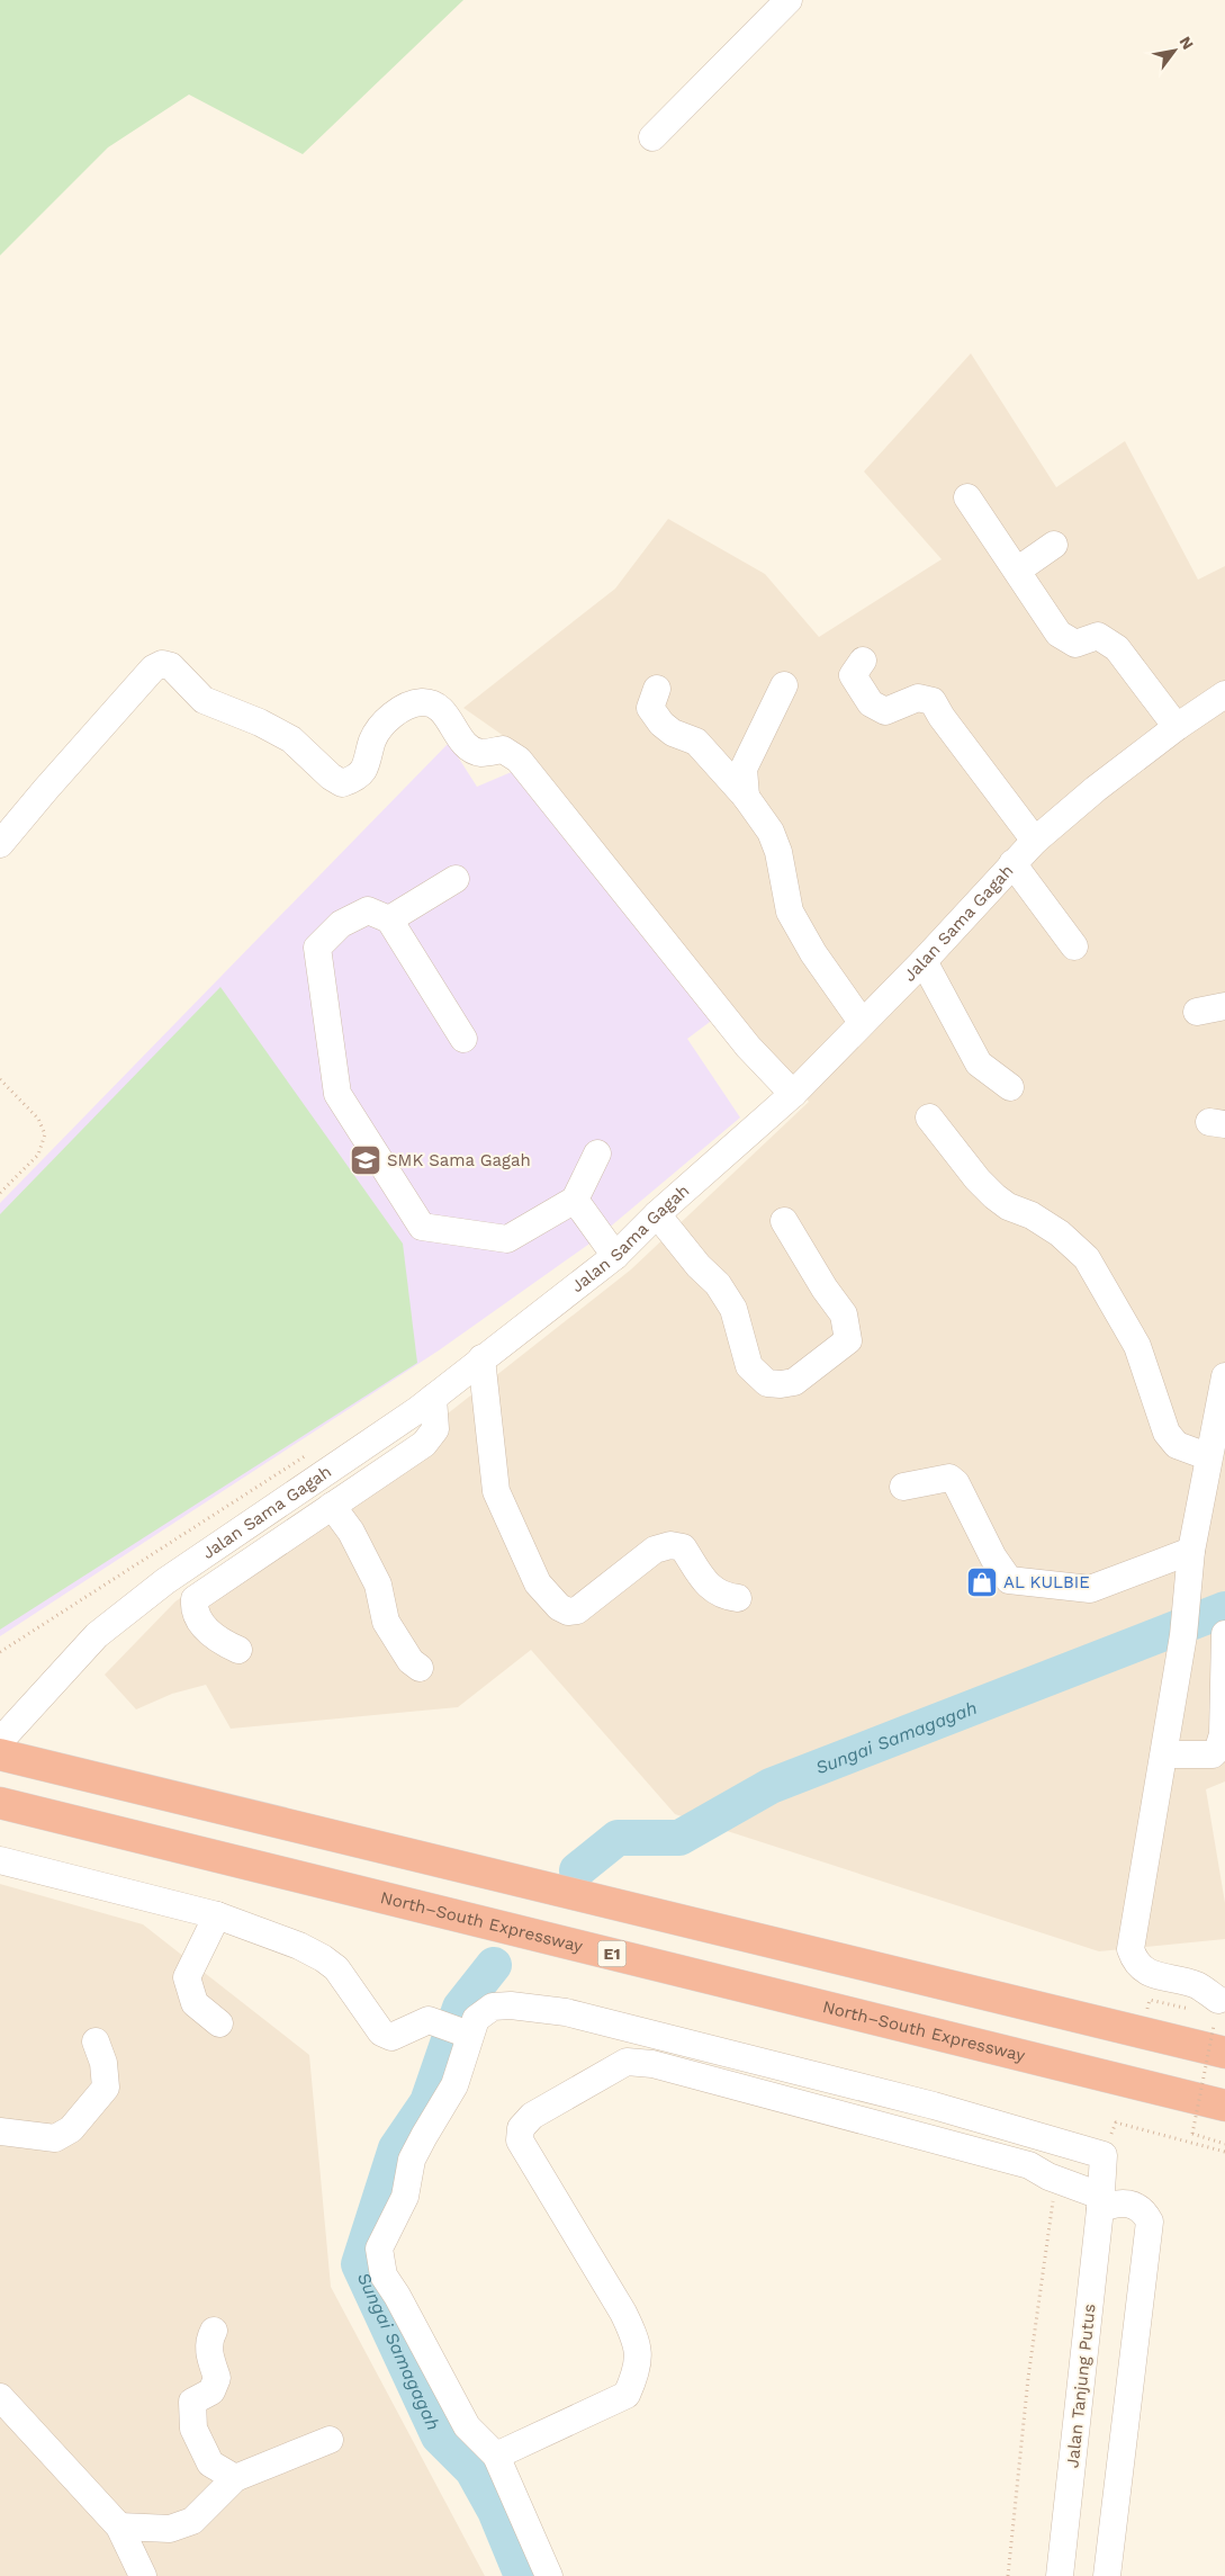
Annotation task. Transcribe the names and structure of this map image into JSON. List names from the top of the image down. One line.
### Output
{"streets":{"highway":["North–South Expressway","E1"],"street":["Jalan Sama Gagah","Jalan Tanjung Putus"]},"water":["Sungai Samagagah"],"places":{"school or university":["SMK Sama Gagah"],"shop":["AL KULBIE"]},"north":"top right"}
